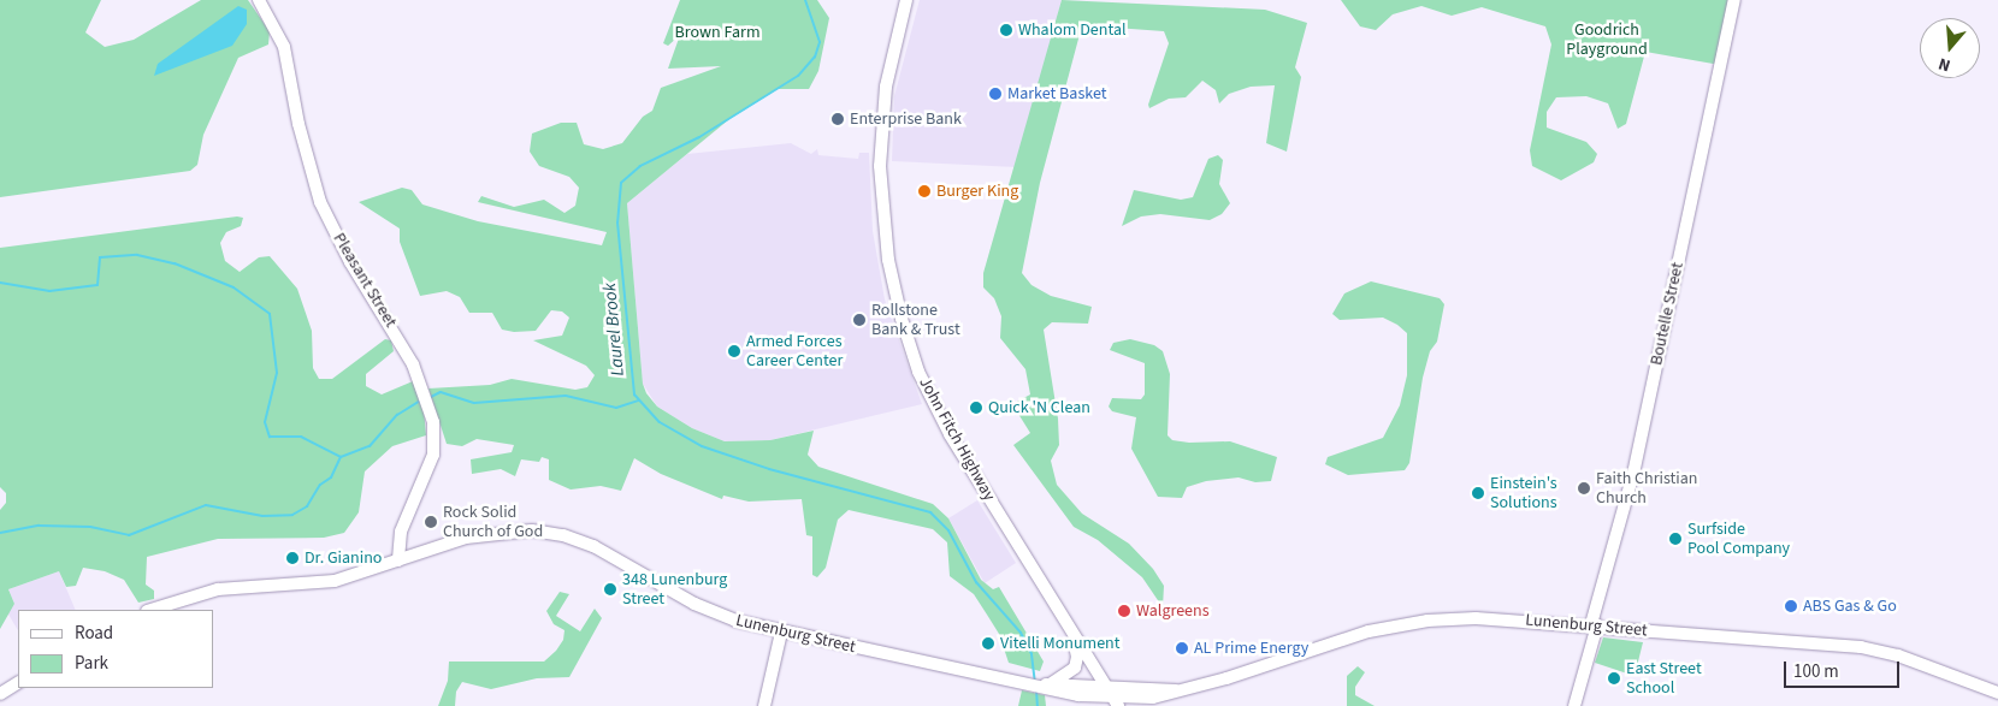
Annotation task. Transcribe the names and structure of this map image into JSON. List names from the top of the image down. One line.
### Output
{"streets":{"main road":["Pleasant Street","Boutelle Street","John Fitch Highway","Lunenburg Street"]},"crossings":[["Pleasant Street","Lunenburg Street"],["Boutelle Street","Lunenburg Street"],["John Fitch Highway","Lunenburg Street"]],"water":["Laurel Brook"],"parks":["Goodrich Playground","Brown Farm"],"places":["Whalom Dental","Market Basket","Enterprise Bank","Burger King","Rollstone Bank & Trust","Armed Forces Career Center","Quick 'N Clean","Faith Christian Church","Einstein's Solutions","Rock Solid Church of God","Surfside Pool Company","Dr. Gianino","348 Lunenburg Street","ABS Gas & Go","Walgreens","Vitelli Monument","AL Prime Energy","East Street School"],"legend":["Road","Park"],"scale_bar":"100 m","north":"bottom"}
